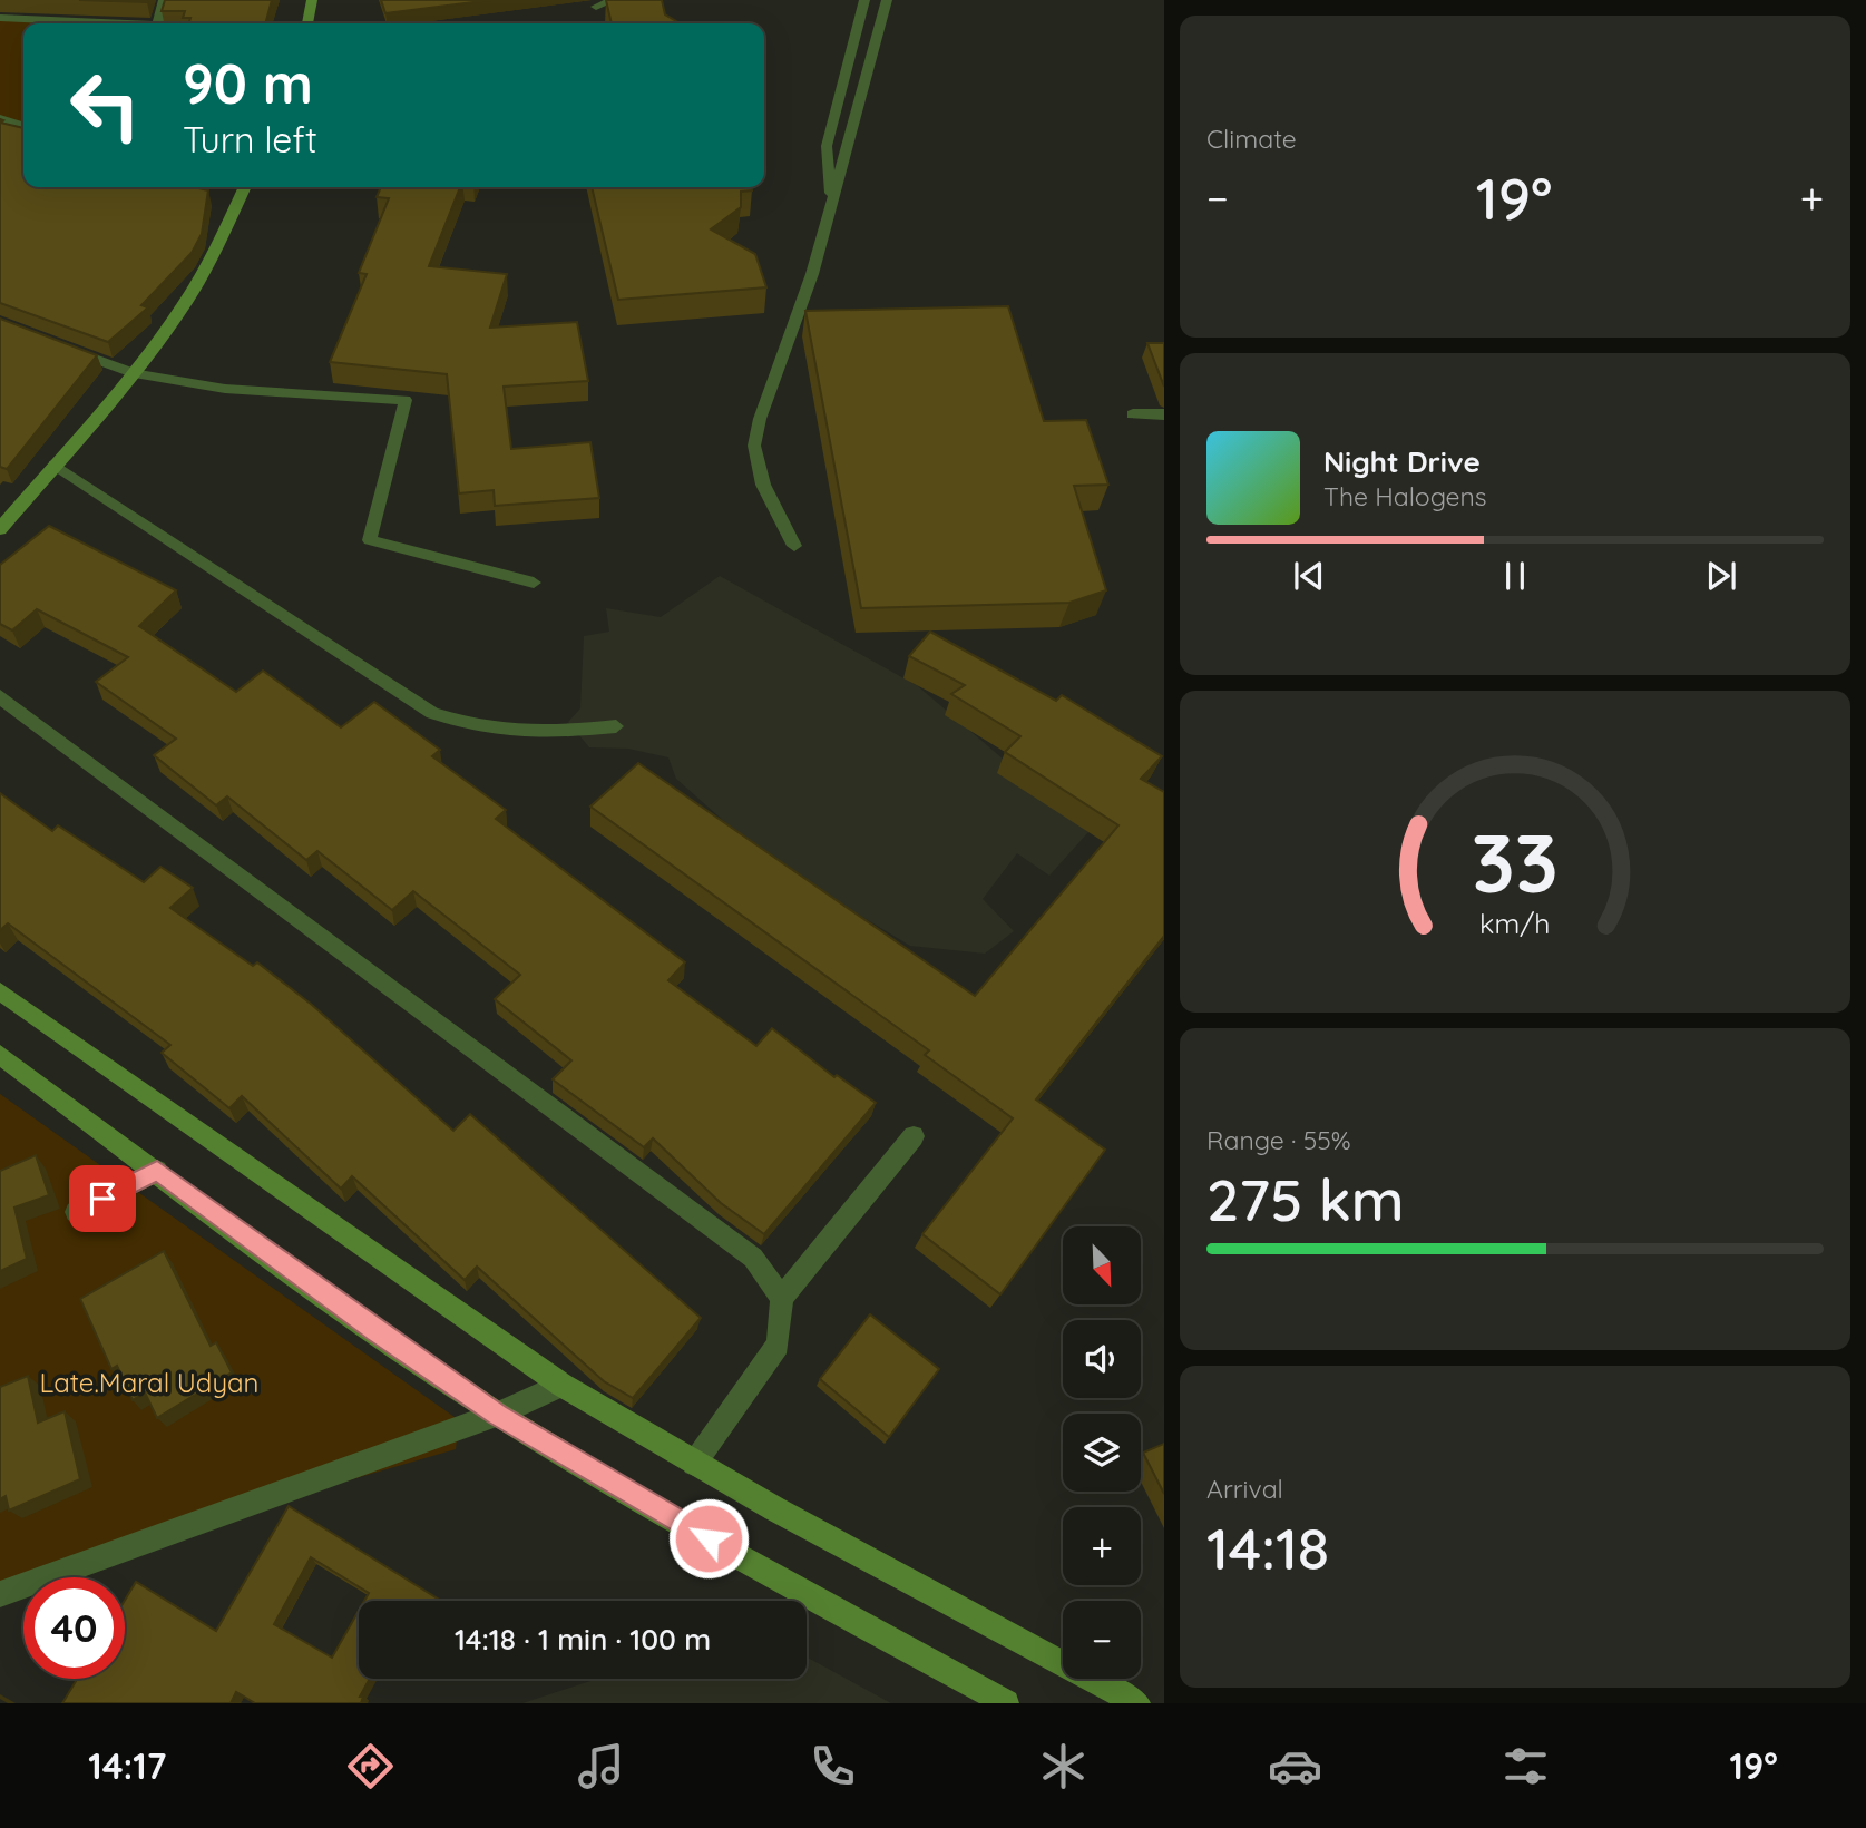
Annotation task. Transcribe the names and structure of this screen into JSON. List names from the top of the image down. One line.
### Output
{"parks":["Late.Maral Udyan"],"north":"bottom right","page":{"tile":["Climate",["Range · 55%","275 km"],["Arrival","14:18"]],"turn":["90 m","Turn left"],"heat":["−","19°","+"],"song":["Night Drive","The Halogens"],"map_buttons":["+","−"],"limit":"40","trip":"14:18 · 1 min · 100 m","tabs":["14:17","19°"],"gauge":["33","km/h"]}}
